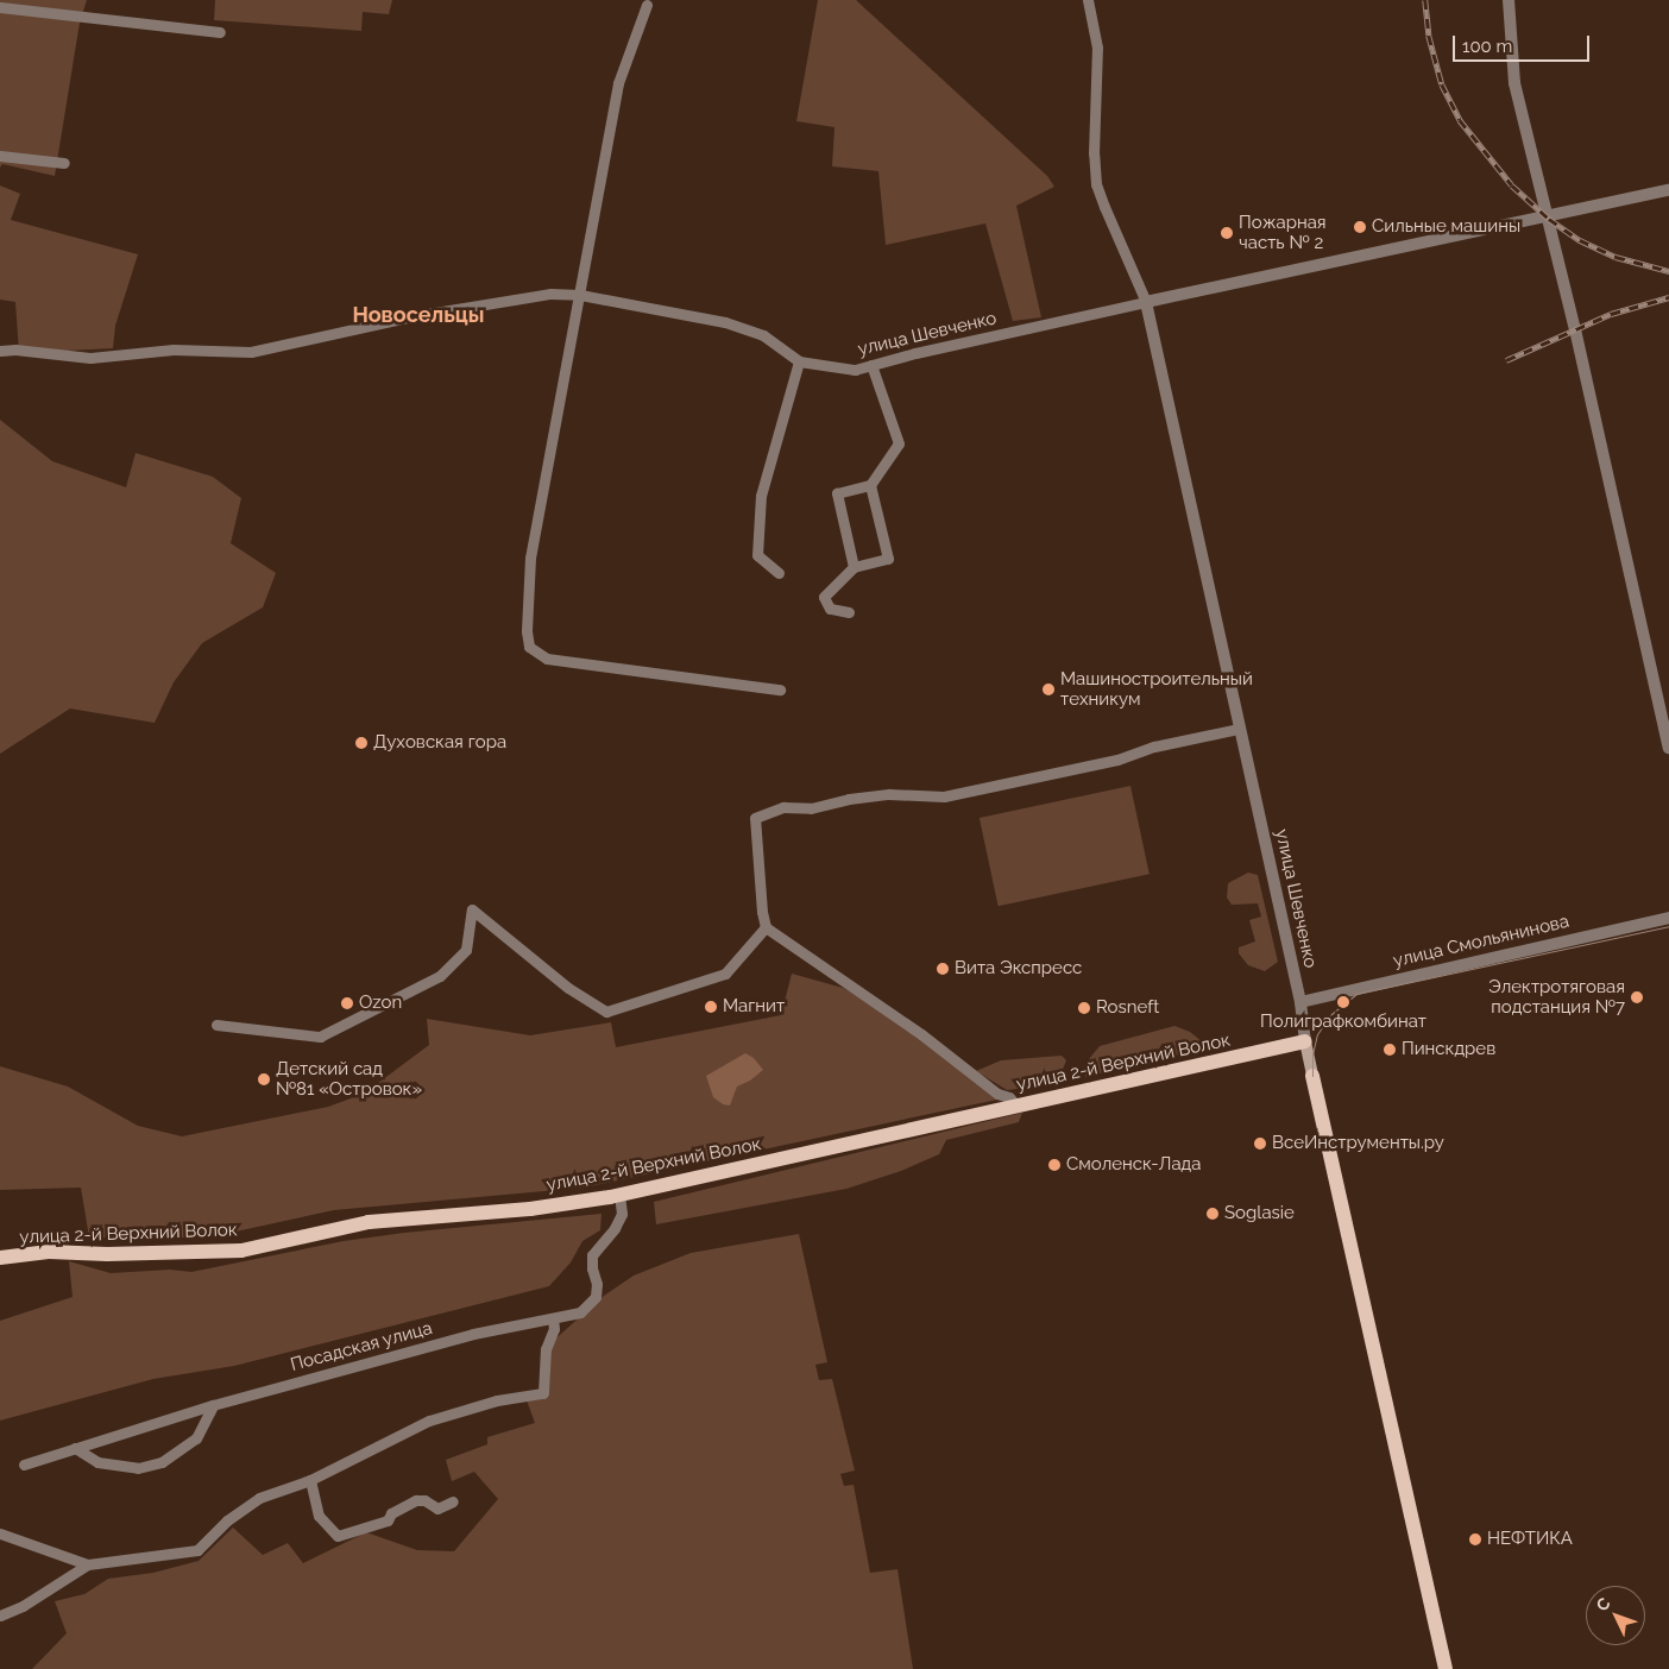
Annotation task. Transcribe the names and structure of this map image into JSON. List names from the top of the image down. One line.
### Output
{"streets":{"main road":["улица Шевченко","улица 2-й Верхний Волок"],"street":["улица Смольянинова","Посадская улица"]},"crossings":[["улица Шевченко","улица Смольянинова"],["улица Шевченко","улица 2-й Верхний Волок"],["улица 2-й Верхний Волок","Посадская улица"]],"districts":["Новосельцы"],"places":["Сильные машины","Пожарная часть № 2","Машиностроительный техникум","Духовская гора","Вита Экспресс","Электротяговая подстанция №7","Полиграфкомбинат","Ozon","Магнит","Rosneft","Пинскдрев","Детский сад №81 «Островок»","ВсеИнструменты.ру","Смоленск-Лада","Soglasie","НЕФТИКА"],"scale_bar":"100 m","north":"top left"}
